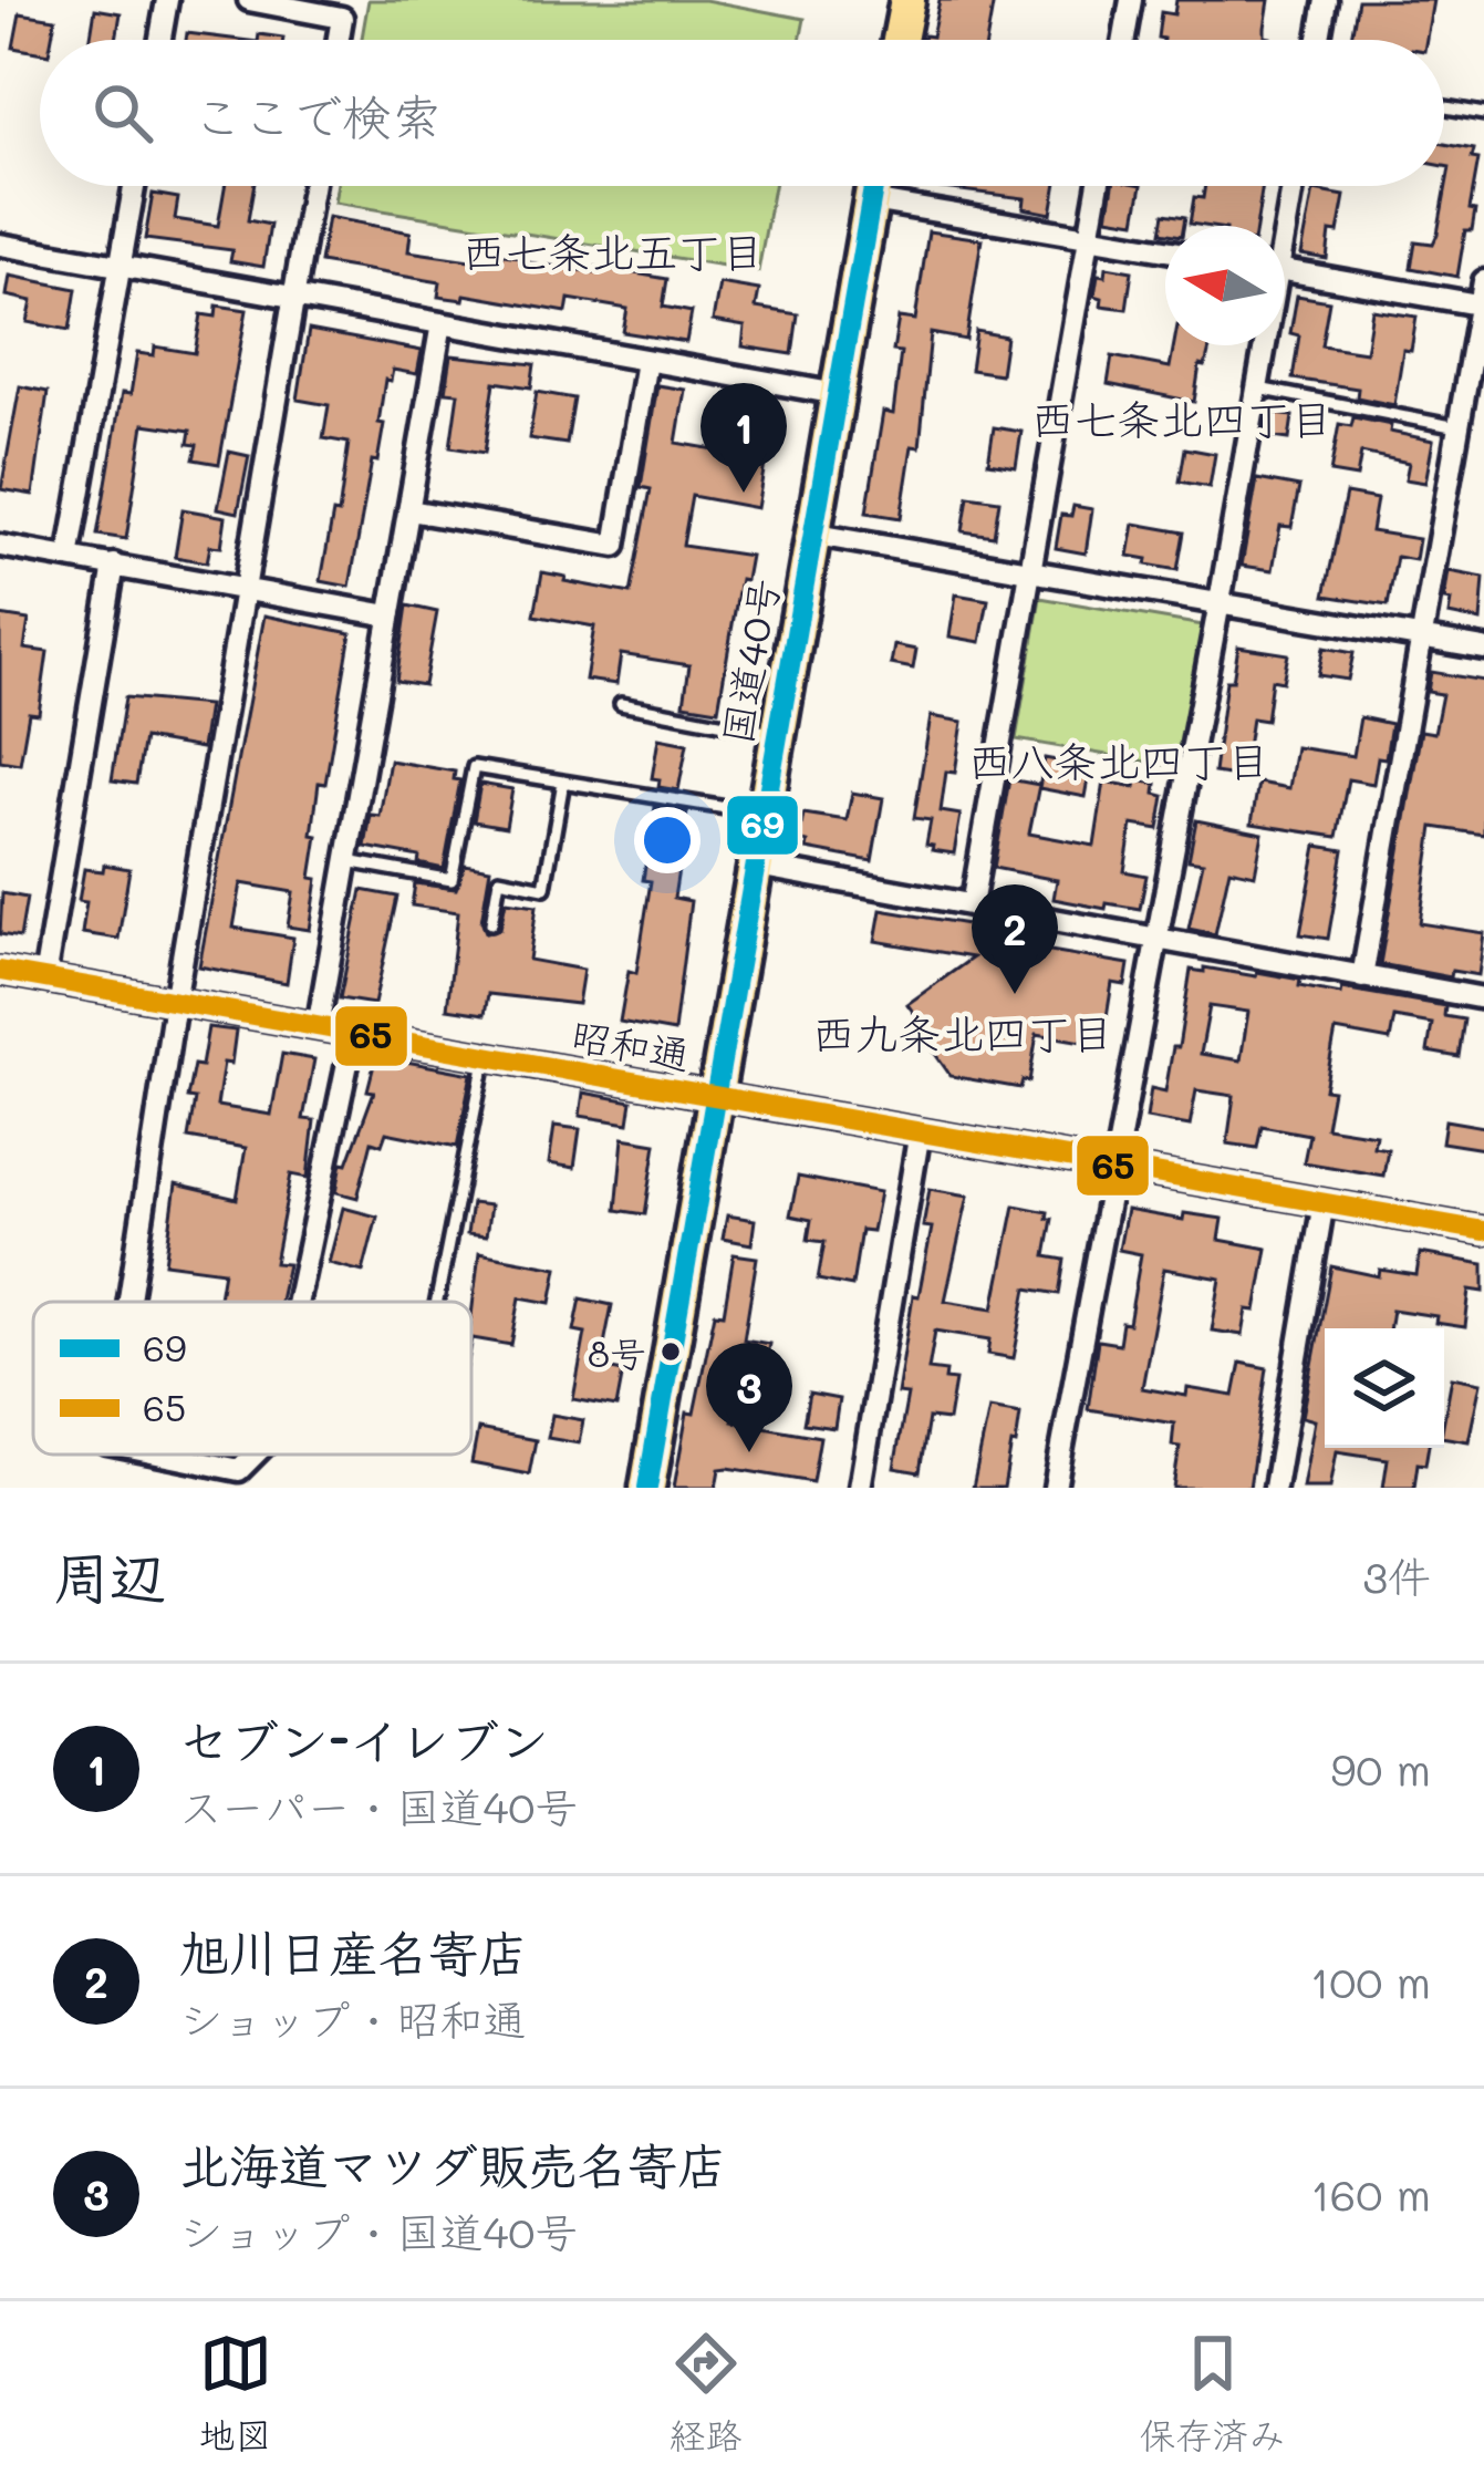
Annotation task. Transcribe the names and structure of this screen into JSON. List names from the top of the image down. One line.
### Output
{"streets":{"highway":["国道40号"],"street":["昭和通"]},"crossings":[["国道40号","昭和通"]],"districts":["西七条北五丁目","西七条北四丁目","西八条北四丁目","西九条北四丁目"],"places":["8号"],"lines":["transit line 69","transit line 65"],"legend":["69","65"],"north":"left","page":{"search":"ここで検索","pins":["1","2","3"],"heading":["周辺","3件"],"list":[{"mark":"1","name":"セブン-イレブン","note":"スーパー · 国道40号","value":"90 m"},{"mark":"2","name":"旭川日産名寄店","note":"ショップ · 昭和通","value":"100 m"},{"mark":"3","name":"北海道マツダ販売名寄店","note":"ショップ · 国道40号","value":"160 m"}],"nav":["地図","経路","保存済み"]}}
